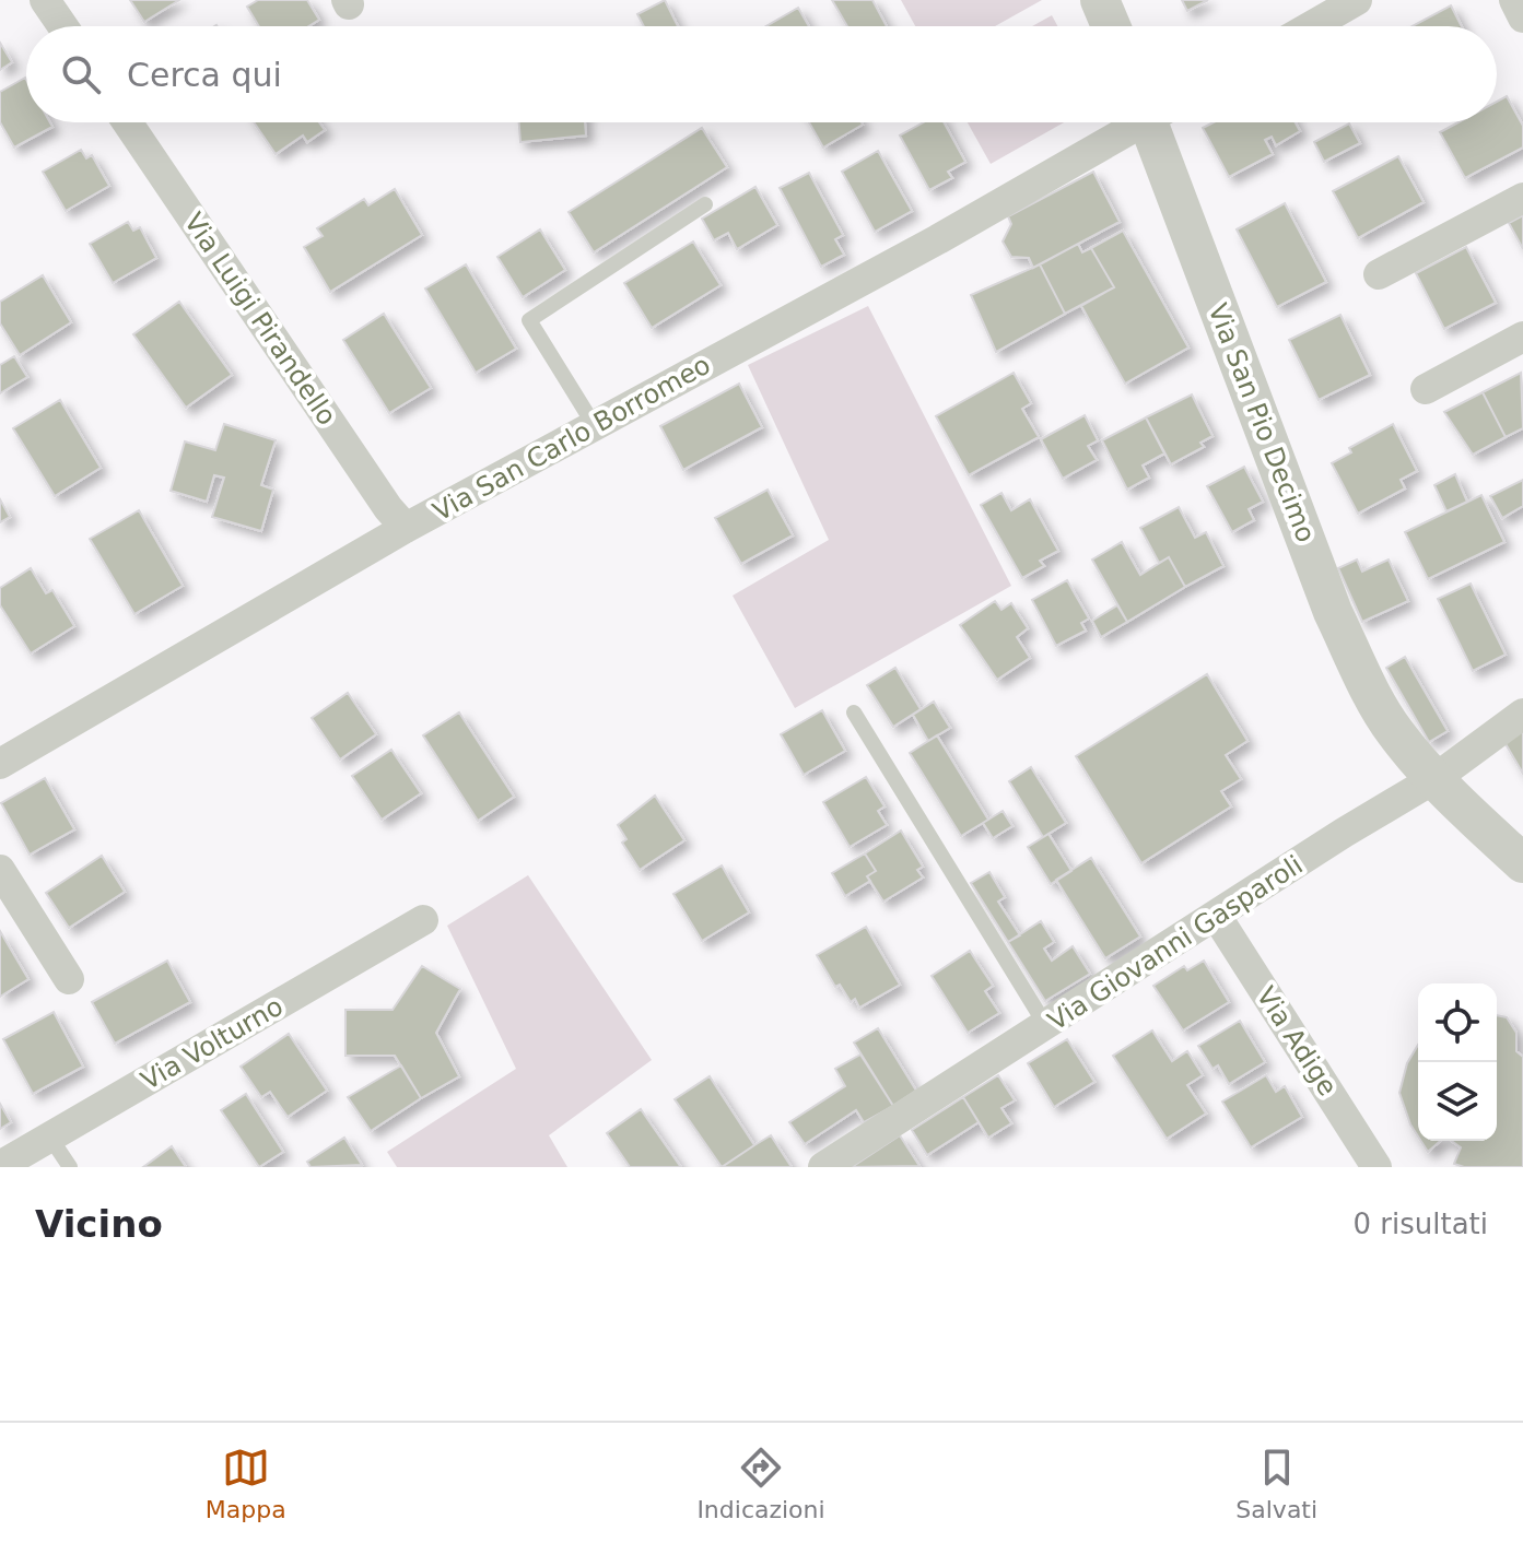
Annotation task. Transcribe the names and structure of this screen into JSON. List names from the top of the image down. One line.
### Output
{"streets":{"street":["Via Luigi Pirandello","Via San Pio Decimo","Via San Carlo Borromeo","Via Giovanni Gasparoli","Via Adige","Via Volturno"]},"crossings":[["Via Luigi Pirandello","Via San Carlo Borromeo"],["Via San Pio Decimo","Via Giovanni Gasparoli"],["Via Giovanni Gasparoli","Via Adige"]],"page":{"search":"Cerca qui","heading":["Vicino","0 risultati"],"nav":["Mappa","Indicazioni","Salvati"]}}
